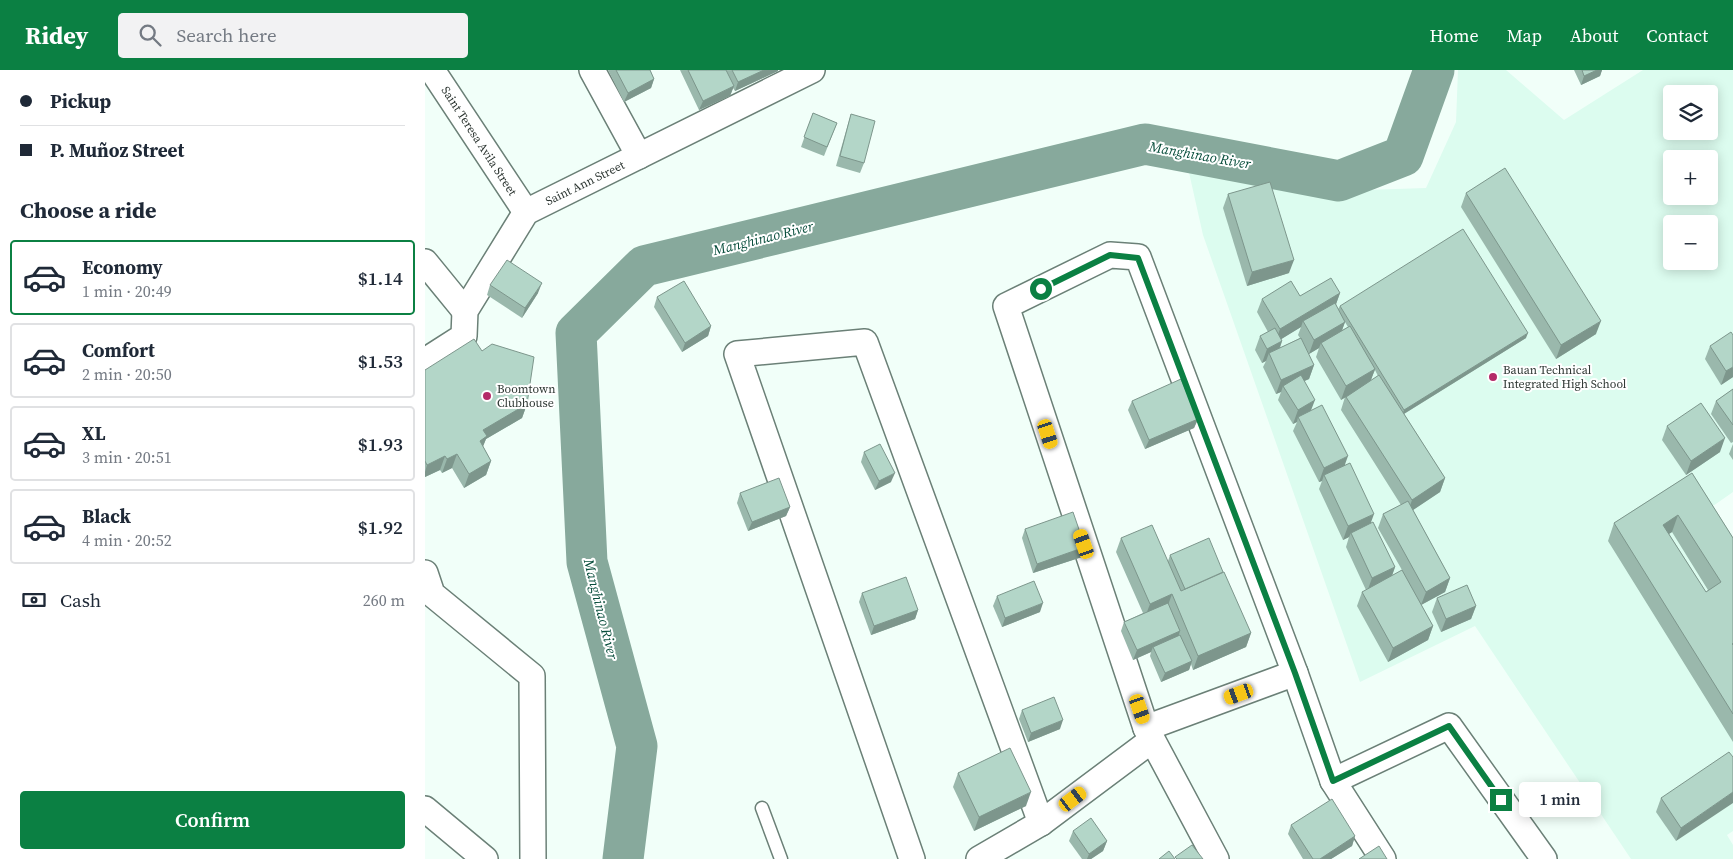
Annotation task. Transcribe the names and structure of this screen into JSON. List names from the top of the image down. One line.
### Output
{"streets":{"street":["Saint Teresa Avila Street","Saint Ann Street"]},"crossings":[["Saint Teresa Avila Street","Saint Ann Street"]],"water":["Manghinao River"],"places":["Bauan Technical Integrated High School","Boomtown Clubhouse"],"page":{"header":"Ridey","search":"Search here","nav":["Home","Map","About","Contact"],"banner":["Pickup","P. Muñoz Street"],"map_buttons":["+","−"],"heading":"Choose a ride","list":[{"name":"Economy","note":"1 min · 20:49","value":"$1.14"},{"name":"Comfort","note":"2 min · 20:50","value":"$1.53"},{"name":"XL","note":"3 min · 20:51","value":"$1.93"},{"name":"Black","note":"4 min · 20:52","value":"$1.92"}],"pay":["Cash","260 m"],"buttons":"Confirm","bubble":"1 min"}}
